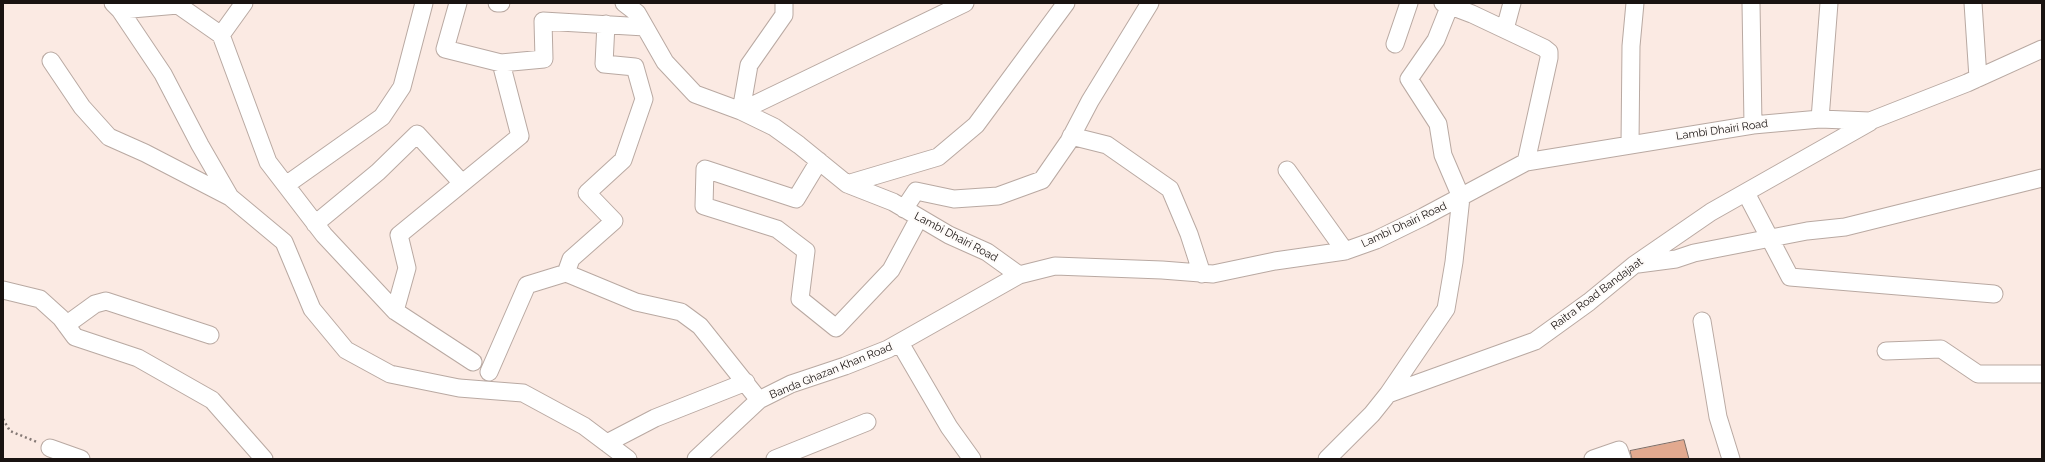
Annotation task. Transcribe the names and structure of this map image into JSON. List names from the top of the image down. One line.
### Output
{"streets":{"street":["Lambi Dhairi Road","Raitra Road Bandajaat","Banda Ghazan Khan Road"]},"crossings":[["Lambi Dhairi Road","Raitra Road Bandajaat"],["Lambi Dhairi Road","Banda Ghazan Khan Road"]]}
